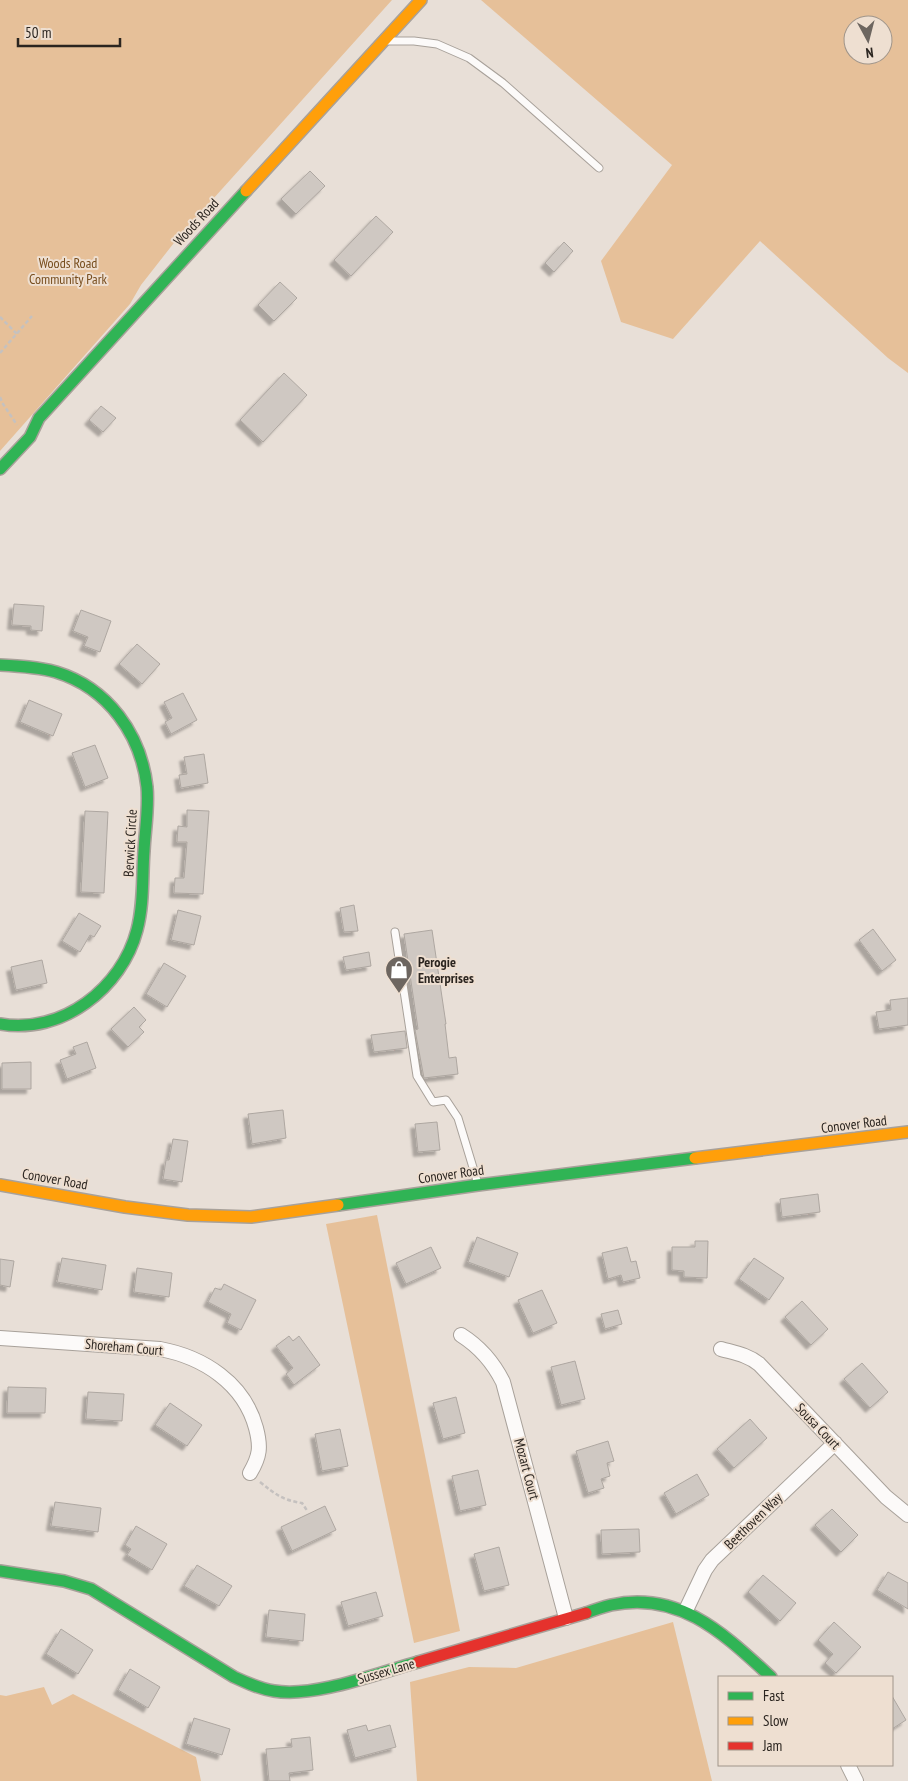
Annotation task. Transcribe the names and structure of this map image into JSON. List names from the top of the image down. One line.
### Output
{"streets":{"street":["Woods Road","Berwick Circle","Conover Road","Shoreham Court","Sousa Court","Mozart Court","Beethoven Way","Sussex Lane"]},"crossings":[["Sousa Court","Beethoven Way"],["Mozart Court","Sussex Lane"],["Beethoven Way","Sussex Lane"]],"parks":["Woods Road Community Park"],"places":{"shop":["Perogie Enterprises"]},"legend":["Fast","Slow","Jam"],"scale_bar":"50 m","north":"bottom"}
